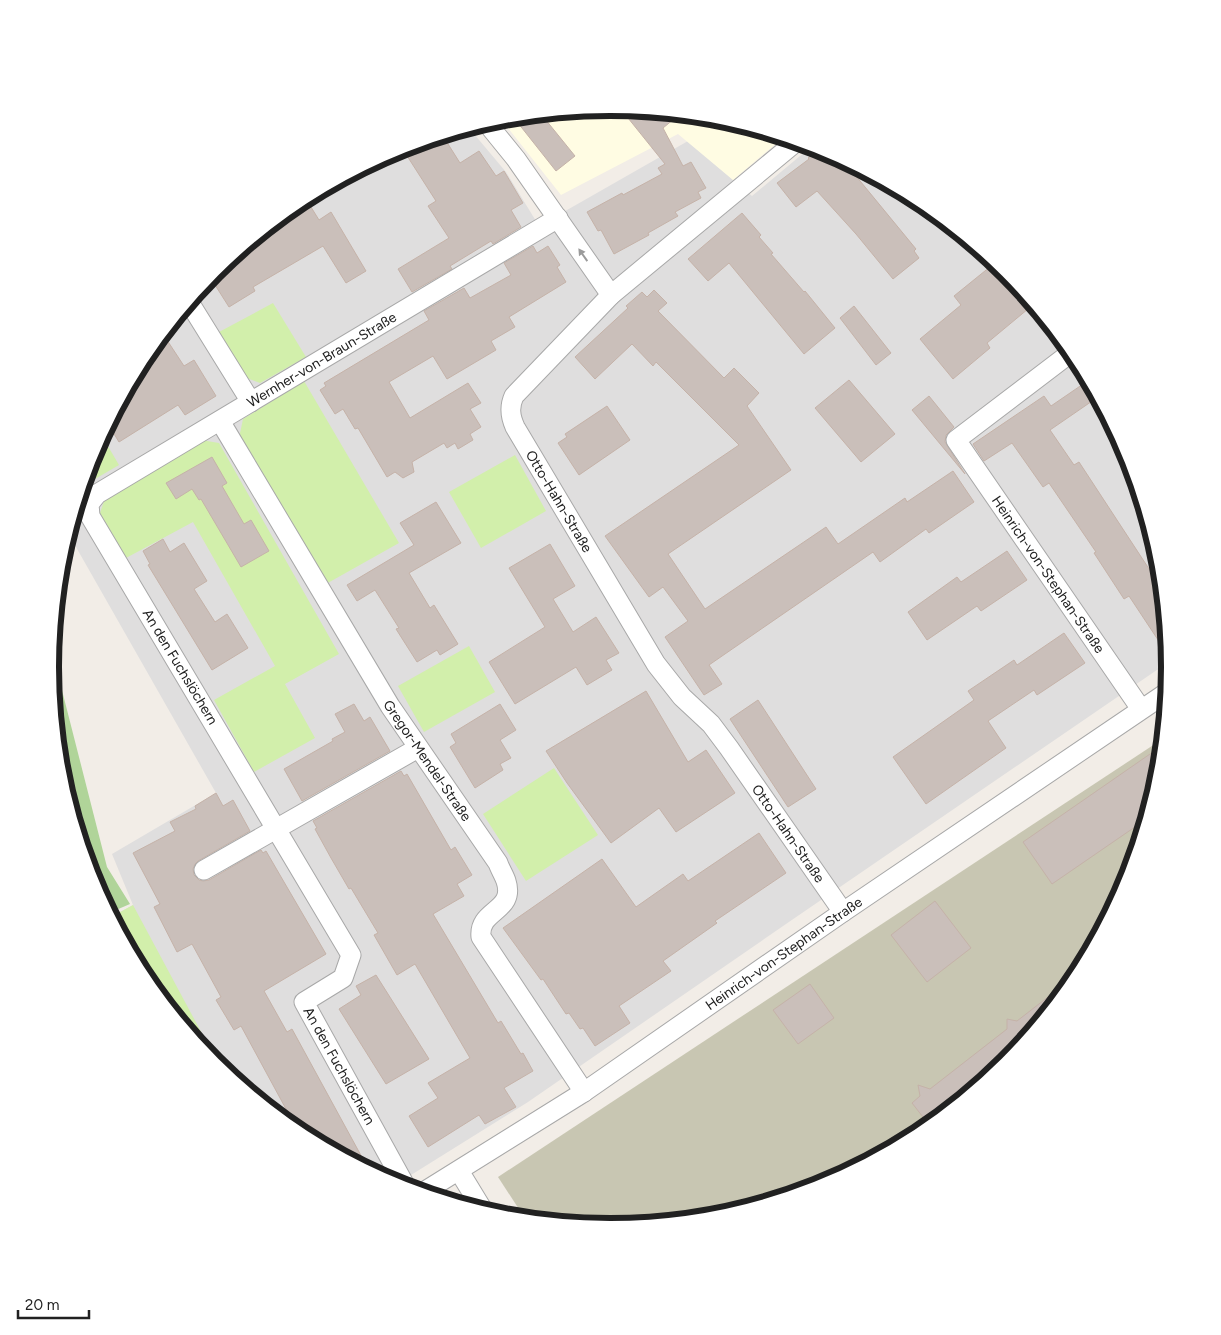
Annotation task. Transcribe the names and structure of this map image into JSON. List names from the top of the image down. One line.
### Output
{"streets":{"street":["Wernher-von-Braun-Straße","Otto-Hahn-Straße","Heinrich-von-Stephan-Straße","An den Fuchslöchern","Gregor-Mendel-Straße"]},"crossings":[["Wernher-von-Braun-Straße","An den Fuchslöchern"],["Wernher-von-Braun-Straße","Gregor-Mendel-Straße"],["Otto-Hahn-Straße","Heinrich-von-Stephan-Straße"],["Heinrich-von-Stephan-Straße","Gregor-Mendel-Straße"]],"scale_bar":"20 m"}
